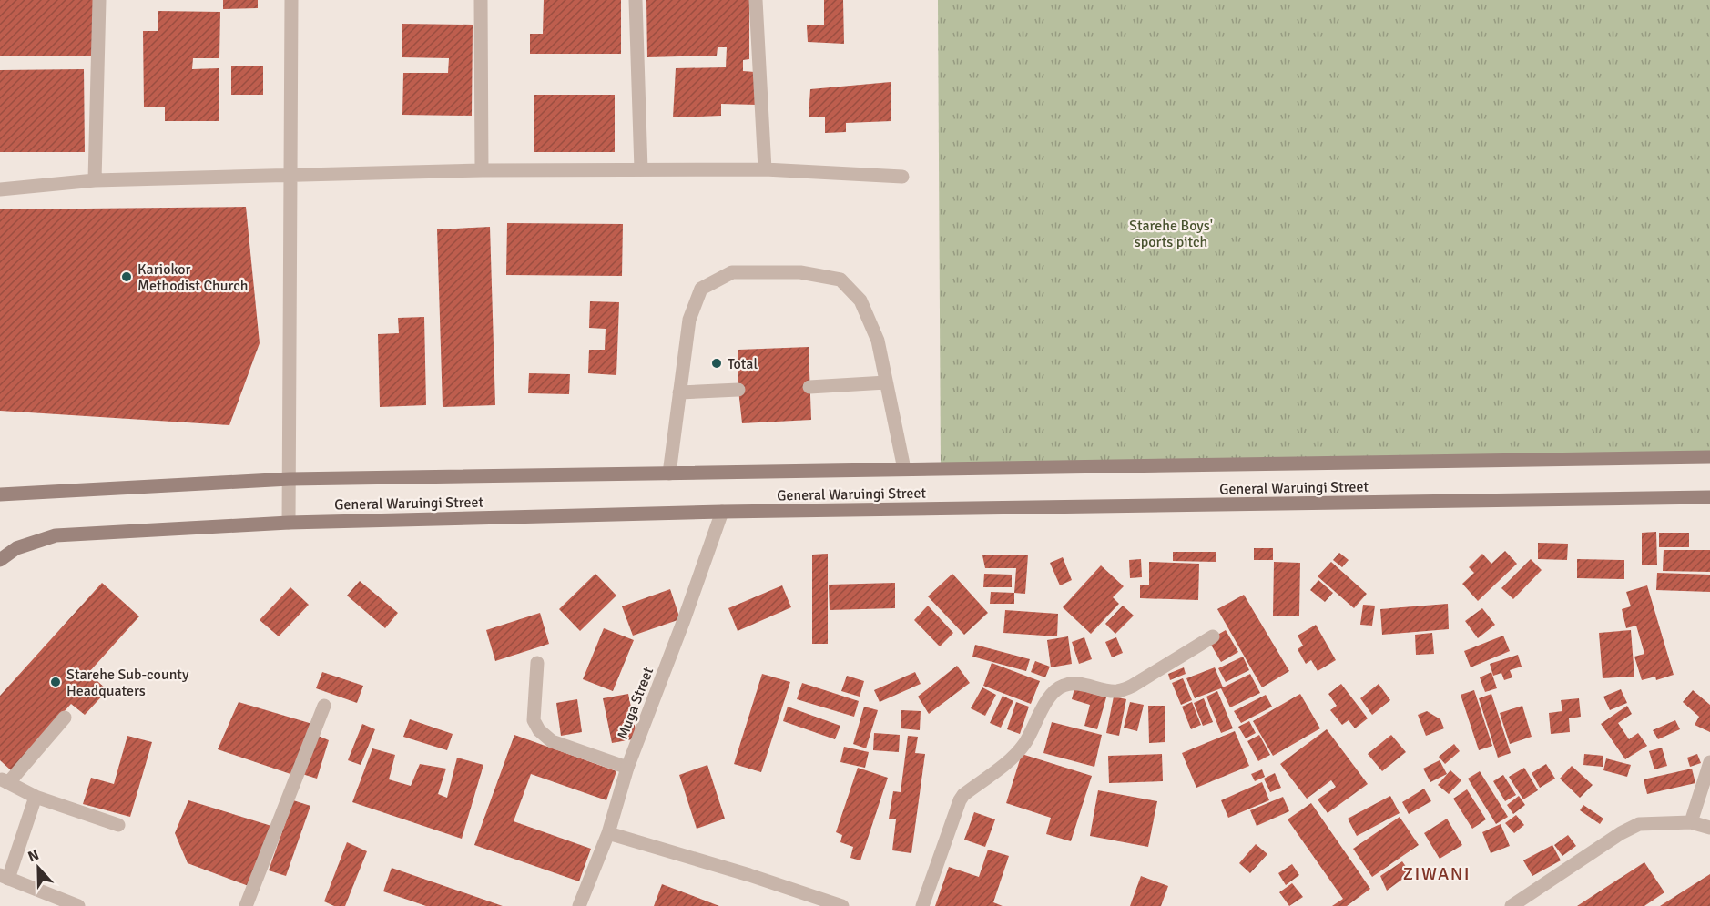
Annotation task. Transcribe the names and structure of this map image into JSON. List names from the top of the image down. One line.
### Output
{"streets":{"main road":["General Waruingi Street"],"street":["Muga Street"]},"crossings":[["General Waruingi Street","Muga Street"]],"districts":["ZIWANI"],"parks":["Starehe Boys' sports pitch"],"places":["Kariokor Methodist Church","Total","Starehe Sub-county Headquaters"],"north":"top"}
